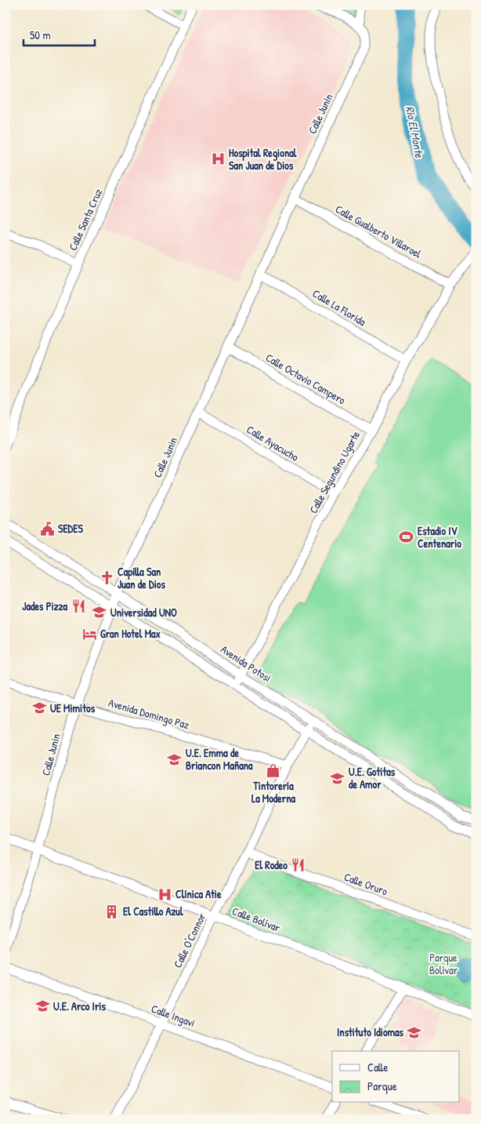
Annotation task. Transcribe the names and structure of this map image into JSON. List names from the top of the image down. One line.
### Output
{"streets":{"street":["Calle Junin","Calle Santa Cruz","Calle Gualberto Villaroel","Calle La Florida","Calle Octavio Campero","Calle Ayacucho","Calle Segundino Ugarte","Avenida Potosi","Avenida Domingo Paz","Calle Oruro","Calle Bolívar","Calle O'Connor","Calle Ingavi"]},"crossings":[["Calle Junin","Calle Gualberto Villaroel"],["Calle Junin","Calle La Florida"],["Calle Junin","Calle Octavio Campero"],["Calle Junin","Calle Ayacucho"],["Calle Junin","Avenida Potosi"],["Calle Junin","Avenida Domingo Paz"],["Calle Junin","Calle Bolívar"],["Calle Gualberto Villaroel","Calle Segundino Ugarte"],["Calle La Florida","Calle Segundino Ugarte"],["Calle Octavio Campero","Calle Segundino Ugarte"],["Calle Ayacucho","Calle Segundino Ugarte"],["Calle Segundino Ugarte","Avenida Potosi"],["Avenida Potosi","Calle O'Connor"],["Avenida Domingo Paz","Calle O'Connor"],["Calle Oruro","Calle O'Connor"],["Calle Bolívar","Calle O'Connor"],["Calle O'Connor","Calle Ingavi"]],"water":["Río El Monte"],"parks":["Parque Bolívar"],"places":{"hospital":["Hospital Regional San Juan de Dios","Clínica Atie"],"public building":["SEDES"],"sports":["Estadio IV Centenario"],"church":["Capilla San Juan de Dios"],"restaurant":["Jades Pizza","El Rodeo"],"school or university":["Universidad UNO","UE Mimitos","U.E. Emma de Briancon Mañana","U.E. Gotitas de Amor","U.E. Arco Iris","Instituto Idiomas"],"hotel":["Gran Hotel Max"],"shop":["Tintorería La Moderna"],"building":["El Castillo Azul"]},"legend":["Calle","Parque"],"scale_bar":"50 m"}
